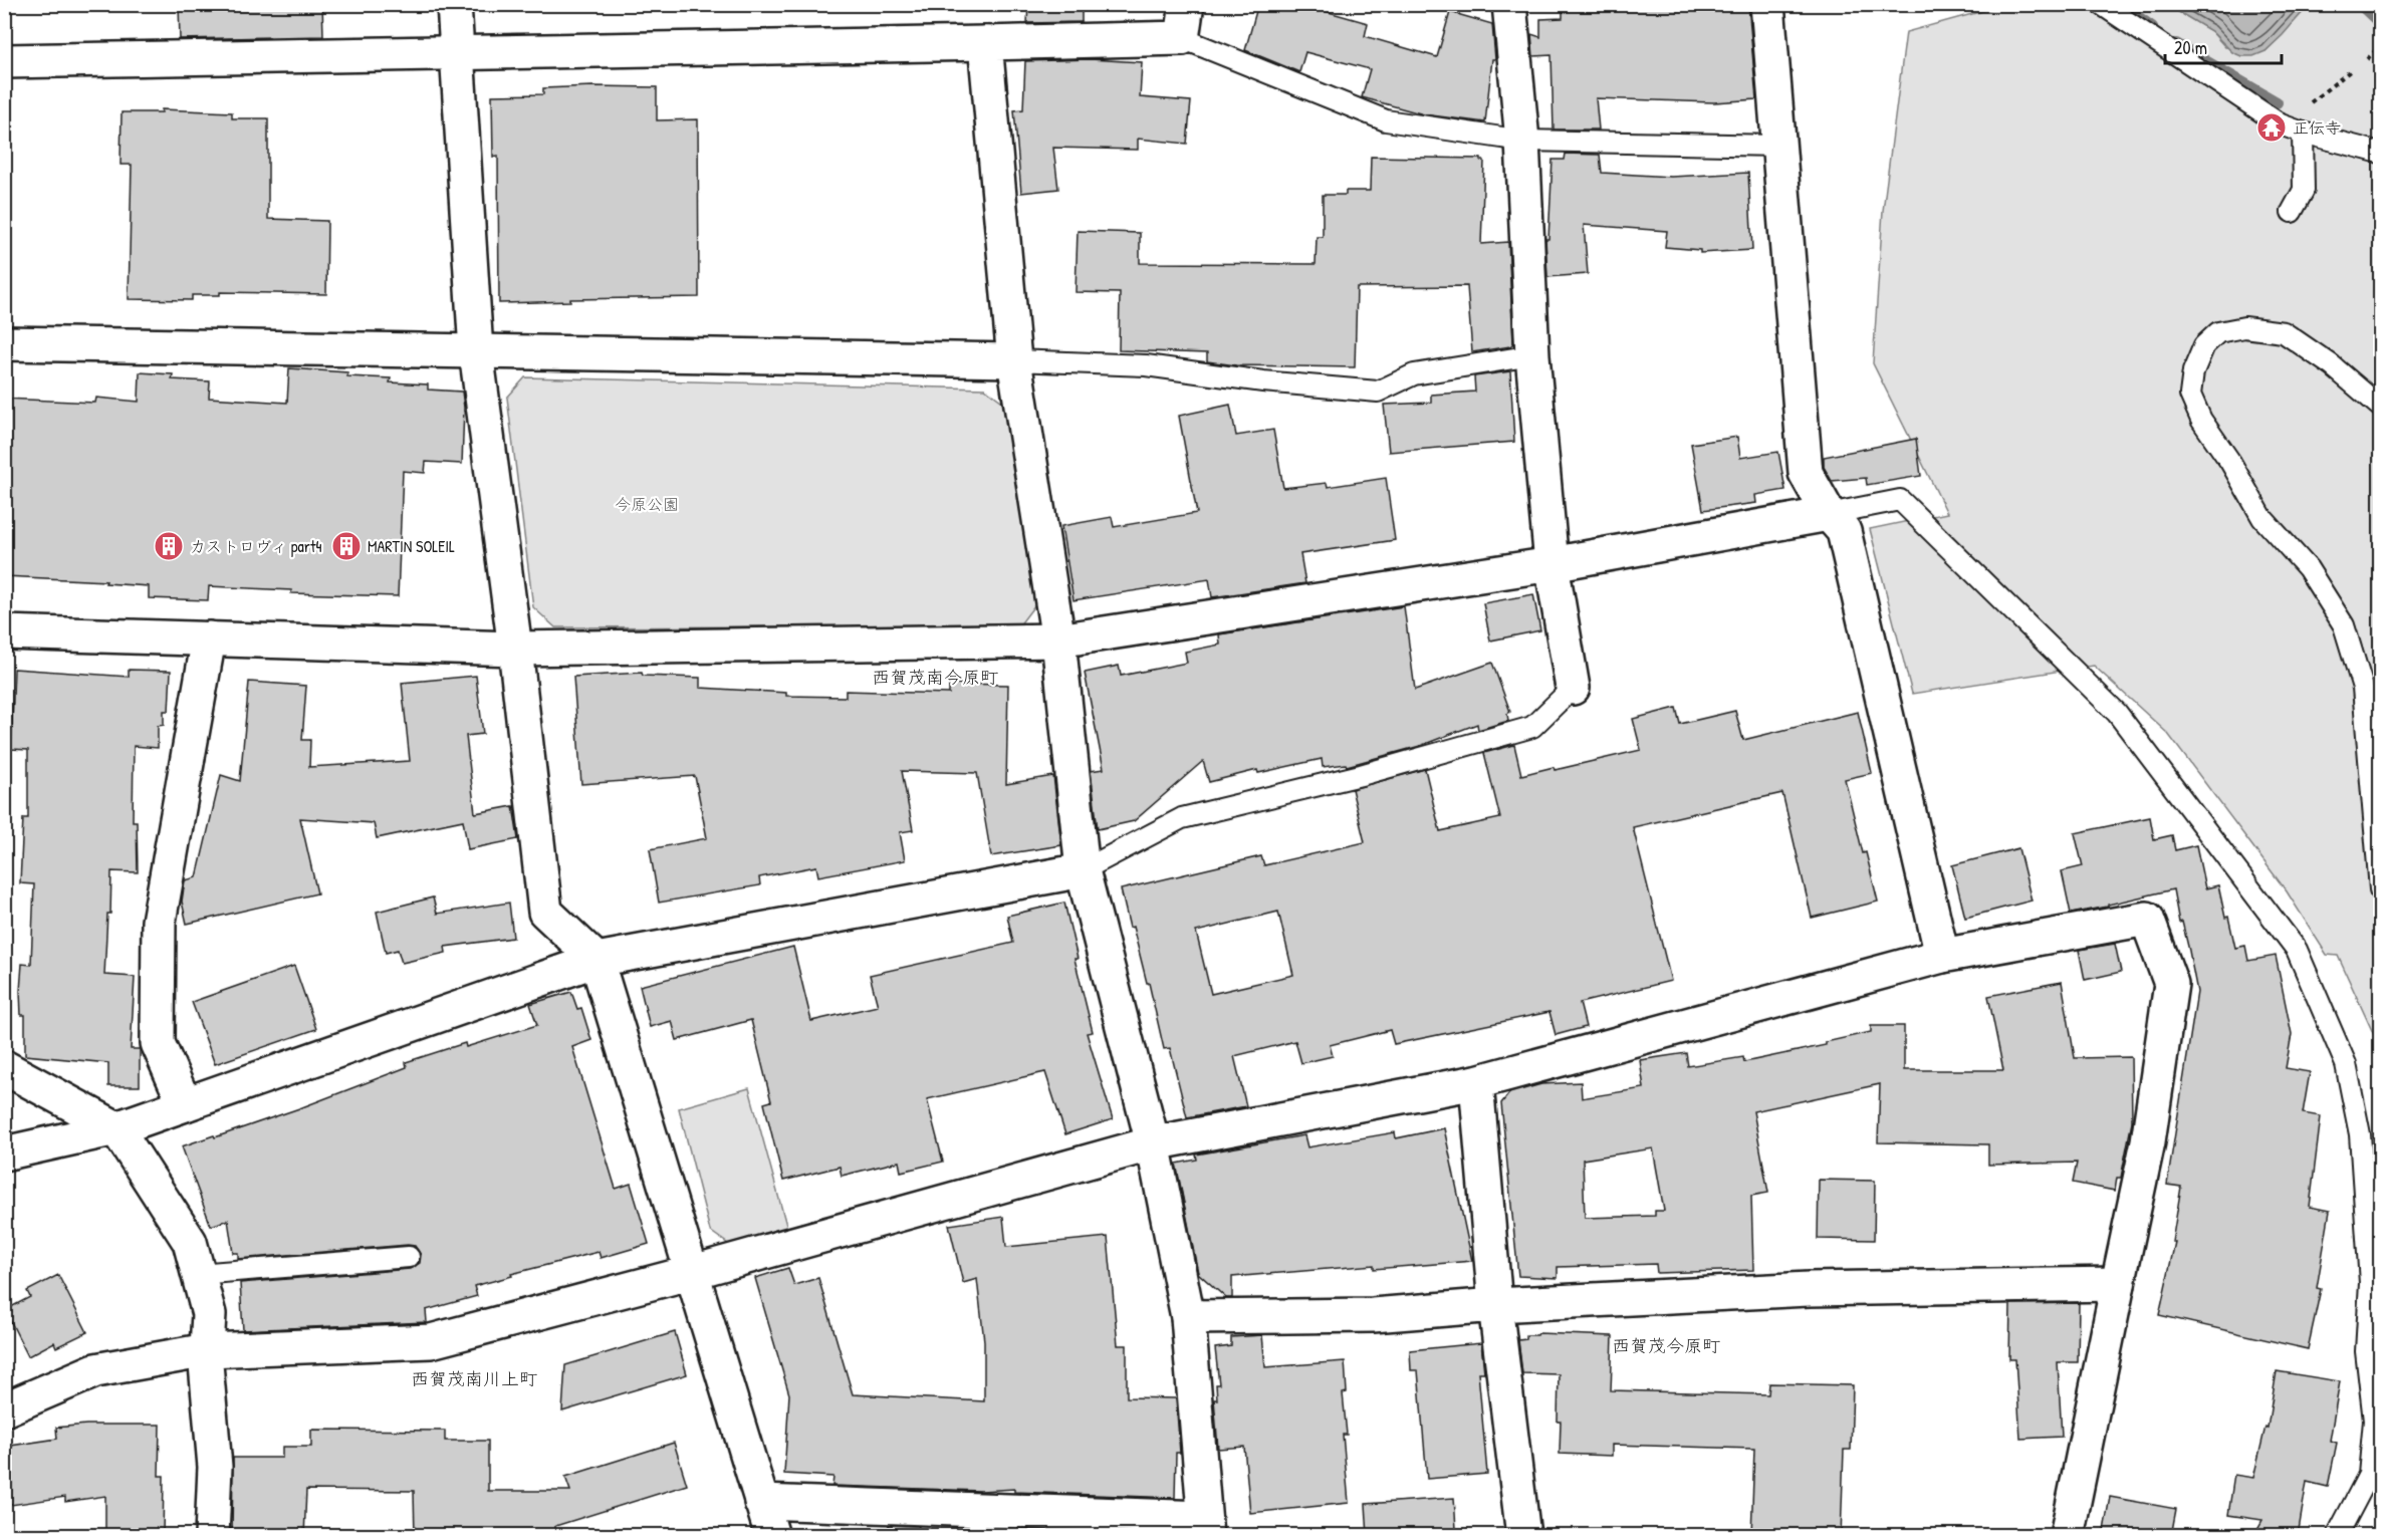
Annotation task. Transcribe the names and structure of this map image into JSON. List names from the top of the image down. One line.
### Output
{"districts":["西賀茂南今原町","西賀茂今原町","西賀茂南川上町"],"parks":["今原公園"],"places":{"temple":["正伝寺"],"building":["カストロヴィ part4","MARTIN SOLEIL"]},"scale_bar":"20 m"}
